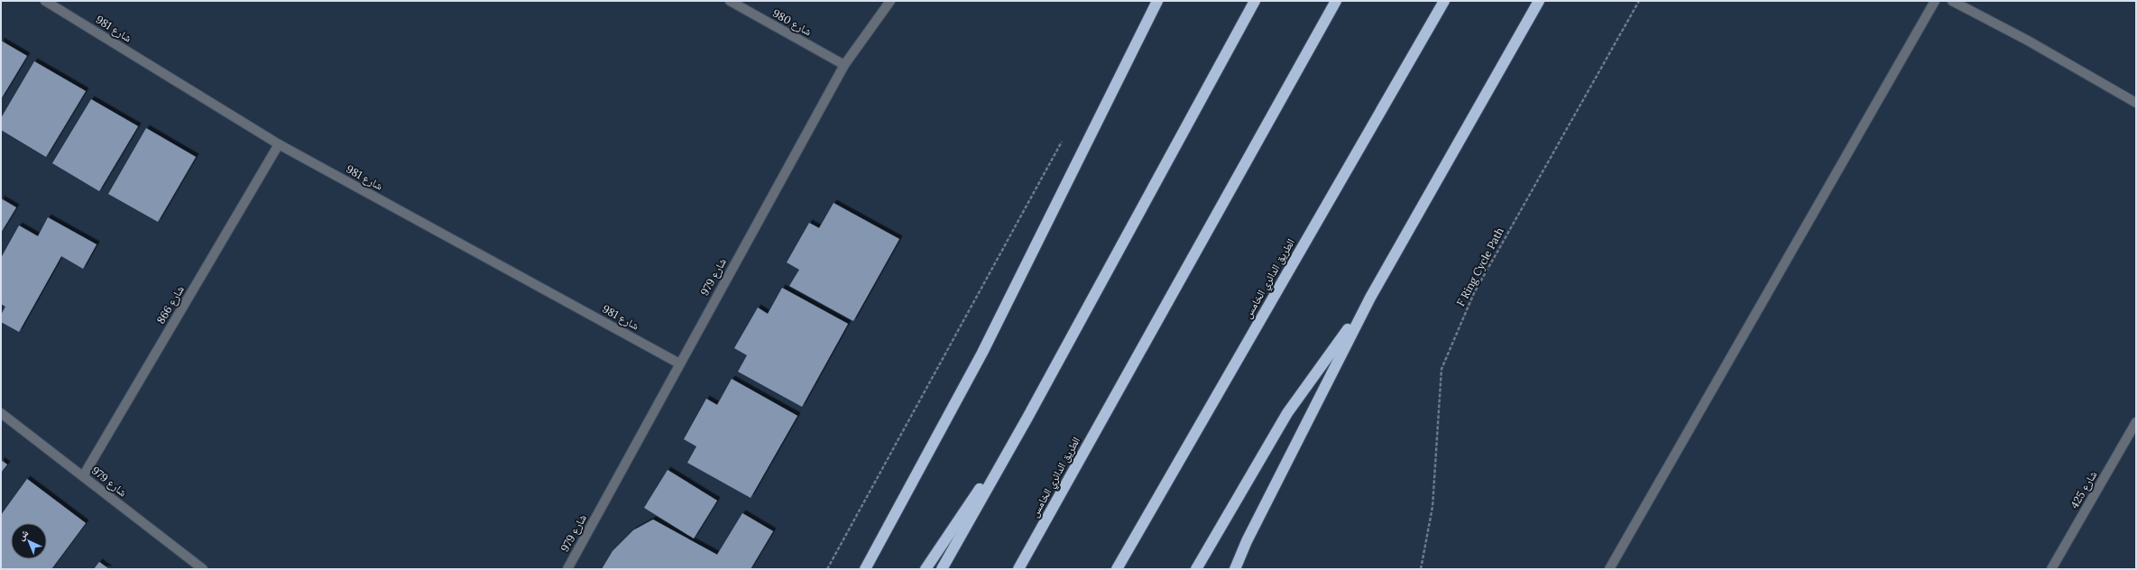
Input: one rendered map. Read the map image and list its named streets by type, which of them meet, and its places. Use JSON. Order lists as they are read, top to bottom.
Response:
{
  "streets": {
    "highway": ["الطريق الدائري الخامس"],
    "street": [
      "شارع 980",
      "شارع 981",
      "شارع 979",
      "شارع 866",
      "شارع 425"
    ],
    "path": ["F Ring Cycle Path"]
  },
  "crossings": [
    ["شارع 980", "شارع 979"],
    ["شارع 981", "شارع 979"],
    ["شارع 981", "شارع 866"],
    ["شارع 979", "شارع 866"]
  ],
  "north": "top left"
}
